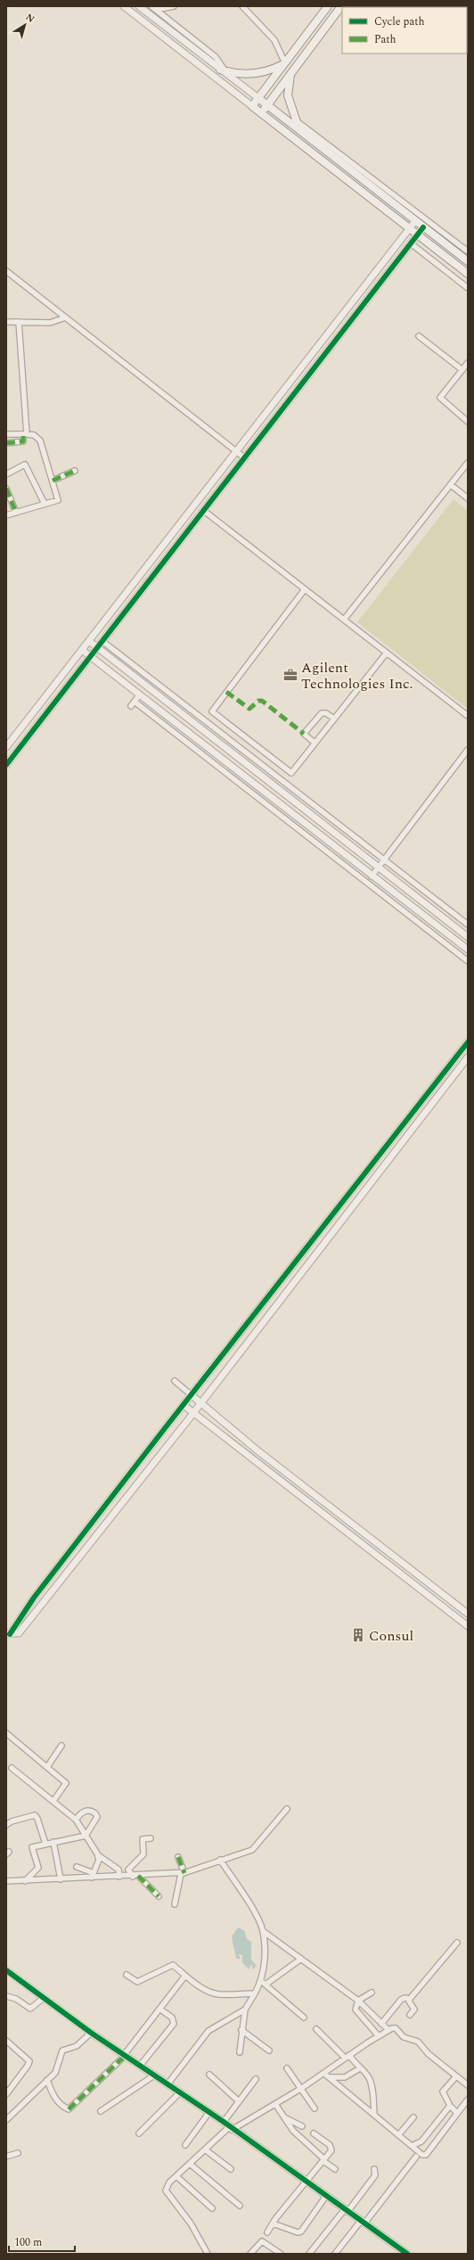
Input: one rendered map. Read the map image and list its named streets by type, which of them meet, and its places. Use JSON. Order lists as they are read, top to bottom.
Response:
{
  "places": {
    "office": ["Agilent Technologies Inc."],
    "building": ["Consul"]
  },
  "legend": ["Cycle path", "Path"],
  "scale_bar": "100 m",
  "north": "top right"
}
